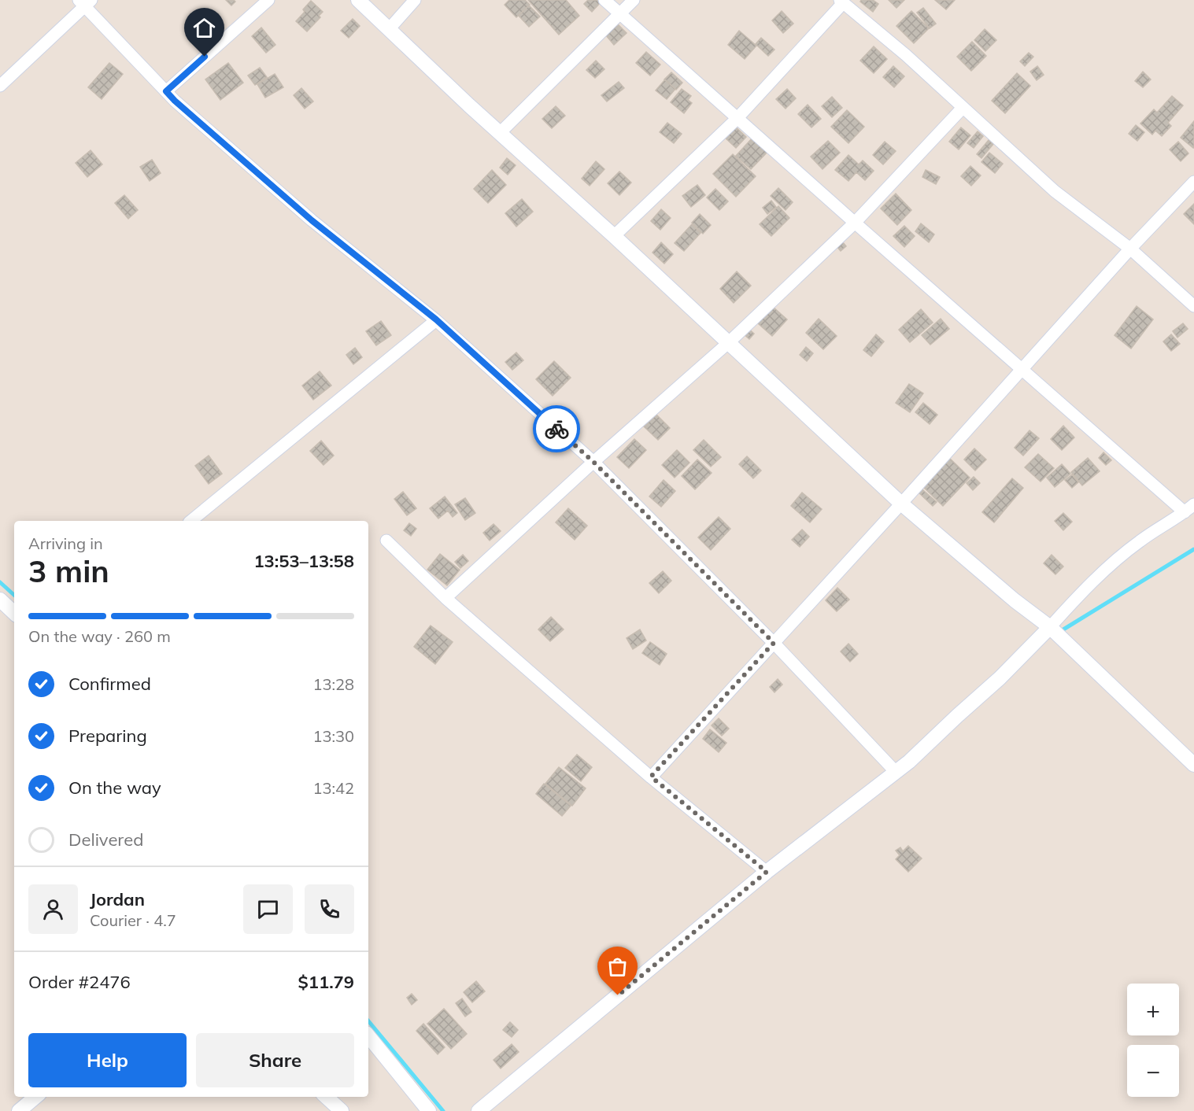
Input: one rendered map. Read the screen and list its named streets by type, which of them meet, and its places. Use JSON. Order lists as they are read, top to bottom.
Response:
{
  "page": {
    "heading": ["3 min", "Arriving in", "13:53–13:58"],
    "panel": [
      "Jordan",
      "Courier · 4.7",
      "Order #2476",
      "$11.79"
    ],
    "bar": "On the way · 260 m",
    "list": [
      ["Confirmed", "13:28"],
      ["Preparing", "13:30"],
      ["On the way", "13:42"],
      "Delivered"
    ],
    "map_buttons": ["+", "−"],
    "buttons": ["Help", "Share"]
  }
}
